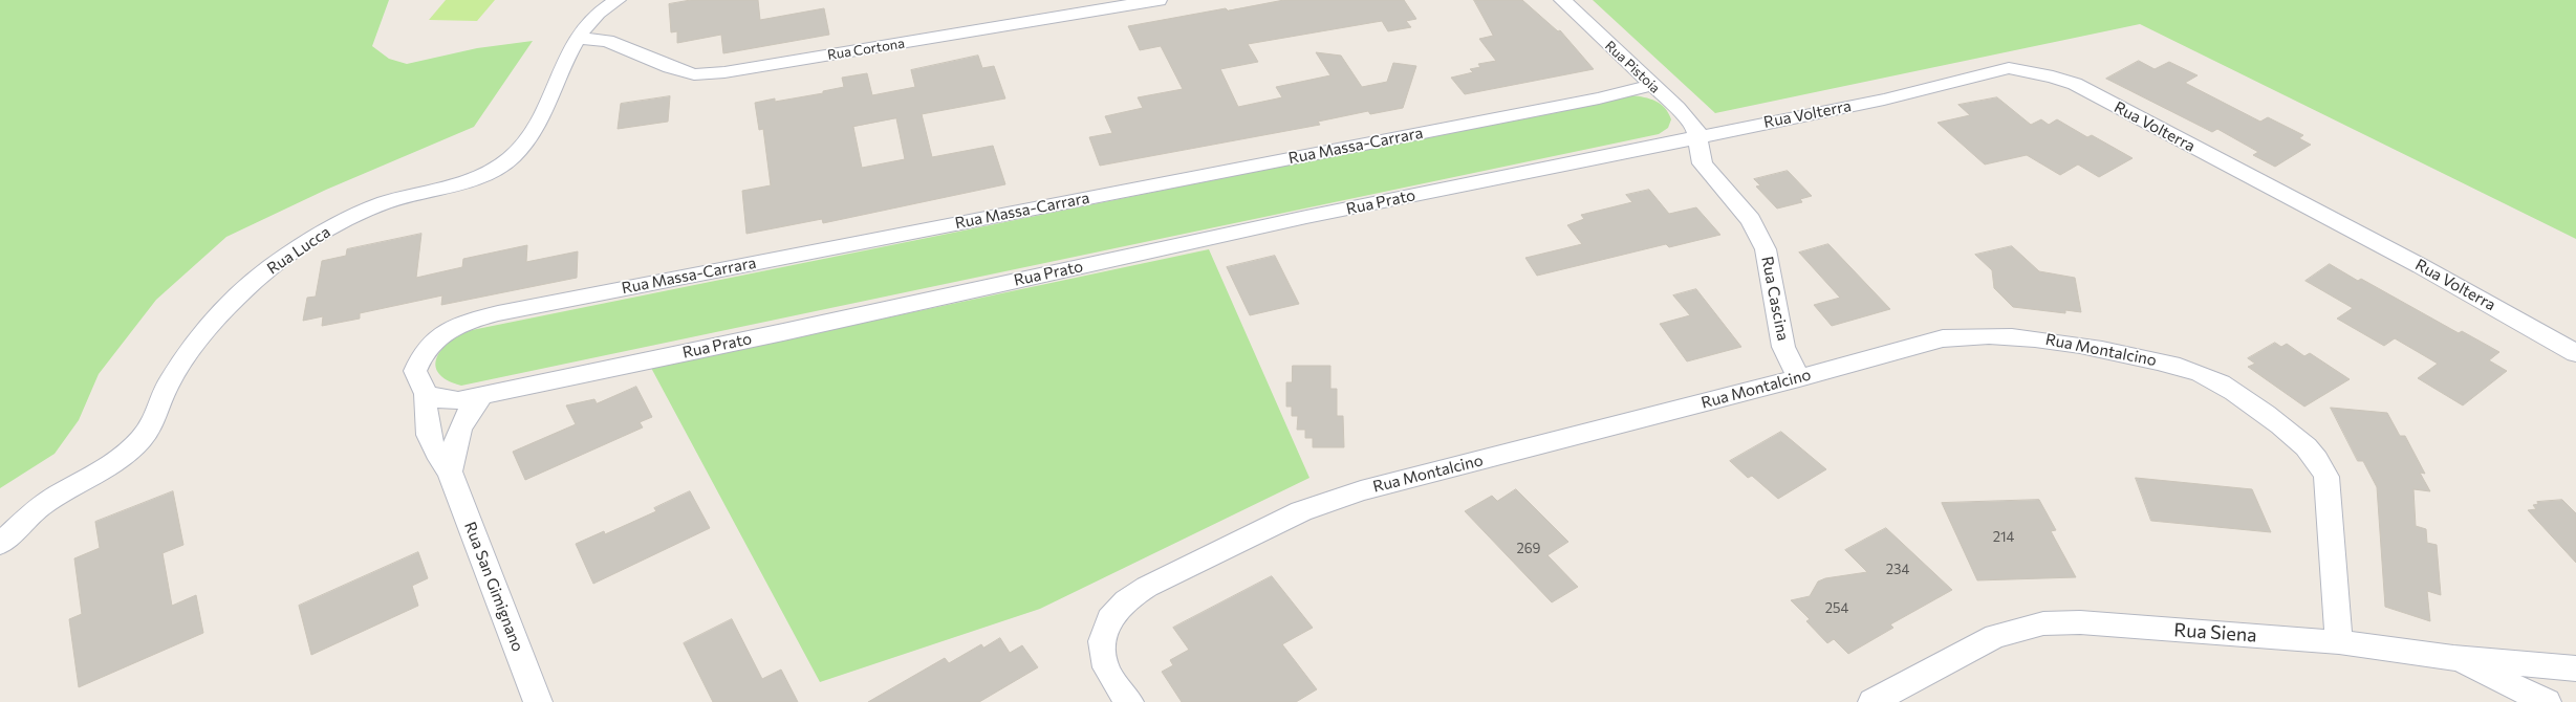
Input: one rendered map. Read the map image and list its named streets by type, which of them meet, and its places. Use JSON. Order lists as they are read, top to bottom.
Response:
{
  "streets": {
    "street": [
      "Rua Cortona",
      "Rua Pistoia",
      "Rua Volterra",
      "Rua Massa-Carrara",
      "Rua Prato",
      "Rua Lucca",
      "Rua Cascina",
      "Rua Montalcino",
      "Rua San Gimignano",
      "Rua Siena"
    ]
  },
  "crossings": [
    ["Rua Cortona", "Rua Lucca"],
    ["Rua Pistoia", "Rua Volterra"],
    ["Rua Pistoia", "Rua Massa-Carrara"],
    ["Rua Pistoia", "Rua Prato"],
    ["Rua Pistoia", "Rua Cascina"],
    ["Rua Volterra", "Rua Prato"],
    ["Rua Volterra", "Rua Cascina"],
    ["Rua Massa-Carrara", "Rua Prato"],
    ["Rua Massa-Carrara", "Rua San Gimignano"],
    ["Rua Prato", "Rua Cascina"],
    ["Rua Prato", "Rua San Gimignano"],
    ["Rua Cascina", "Rua Montalcino"],
    ["Rua Montalcino", "Rua Siena"]
  ],
  "house_numbers": [
    "214",
    "269",
    "234",
    "254"
  ]
}
